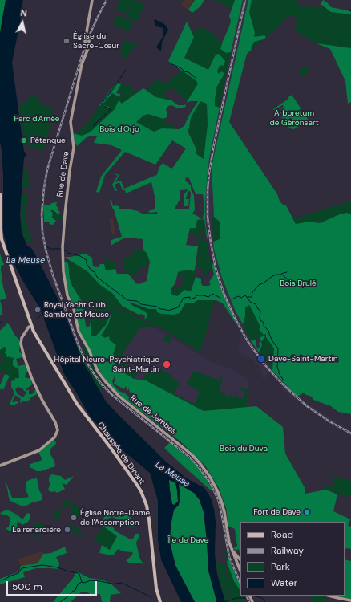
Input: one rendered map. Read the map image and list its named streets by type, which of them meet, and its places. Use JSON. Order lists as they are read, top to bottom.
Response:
{
  "streets": {
    "main road": ["Rue de Dave", "Rue de Jambes", "Chaussée de Dinant"]
  },
  "crossings": [
    ["Rue de Dave", "Rue de Jambes"]
  ],
  "water": ["La Meuse"],
  "parks": [
    "Arboretum de Géronsart",
    "Parc d'Amée",
    "Bois d'Orjo",
    "Bois Brulé",
    "Bois du Duva",
    "Île de Dave"
  ],
  "places": [
    "Église du Sacré-Cœur",
    "Pétanque",
    "Royal Yacht Club Sambre et Meuse",
    "Dave-Saint-Martin",
    "Hôpital Neuro-Psychiatrique Saint-Martin",
    "Fort de Dave",
    "Église Notre-Dame de l'Assomption",
    "La renardière"
  ],
  "legend": [
    "Road",
    "Railway",
    "Park",
    "Water"
  ],
  "scale_bar": "500 m",
  "north": "top"
}
